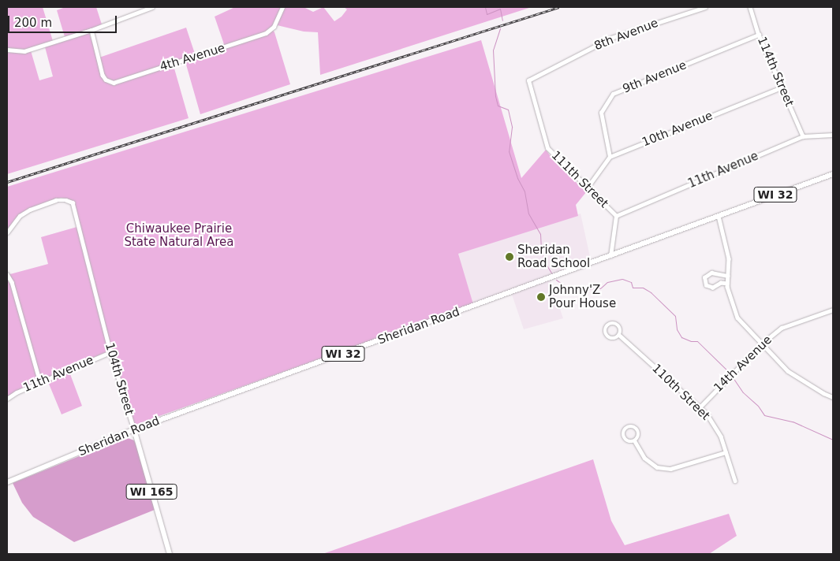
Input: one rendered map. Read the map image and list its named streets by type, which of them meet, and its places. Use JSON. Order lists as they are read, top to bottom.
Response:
{
  "streets": {
    "main road": [
      "WI 32",
      "Sheridan Road",
      "104th Street",
      "WI 165"
    ],
    "street": [
      "8th Avenue",
      "4th Avenue",
      "114th Street",
      "9th Avenue",
      "10th Avenue",
      "11th Avenue",
      "111th Street",
      "14th Avenue",
      "110th Street"
    ]
  },
  "crossings": [
    ["8th Avenue", "111th Street"],
    ["114th Street", "9th Avenue"],
    ["114th Street", "10th Avenue"],
    ["114th Street", "11th Avenue"],
    ["9th Avenue", "10th Avenue"],
    ["11th Avenue", "111th Street"],
    ["11th Avenue", "104th Street"],
    ["111th Street", "Sheridan Road"],
    ["Sheridan Road", "104th Street"],
    ["14th Avenue", "110th Street"]
  ],
  "parks": ["Chiwaukee Prairie State Natural Area"],
  "places": ["Sheridan Road School", "Johnny'Z Pour House"],
  "scale_bar": "200 m"
}
